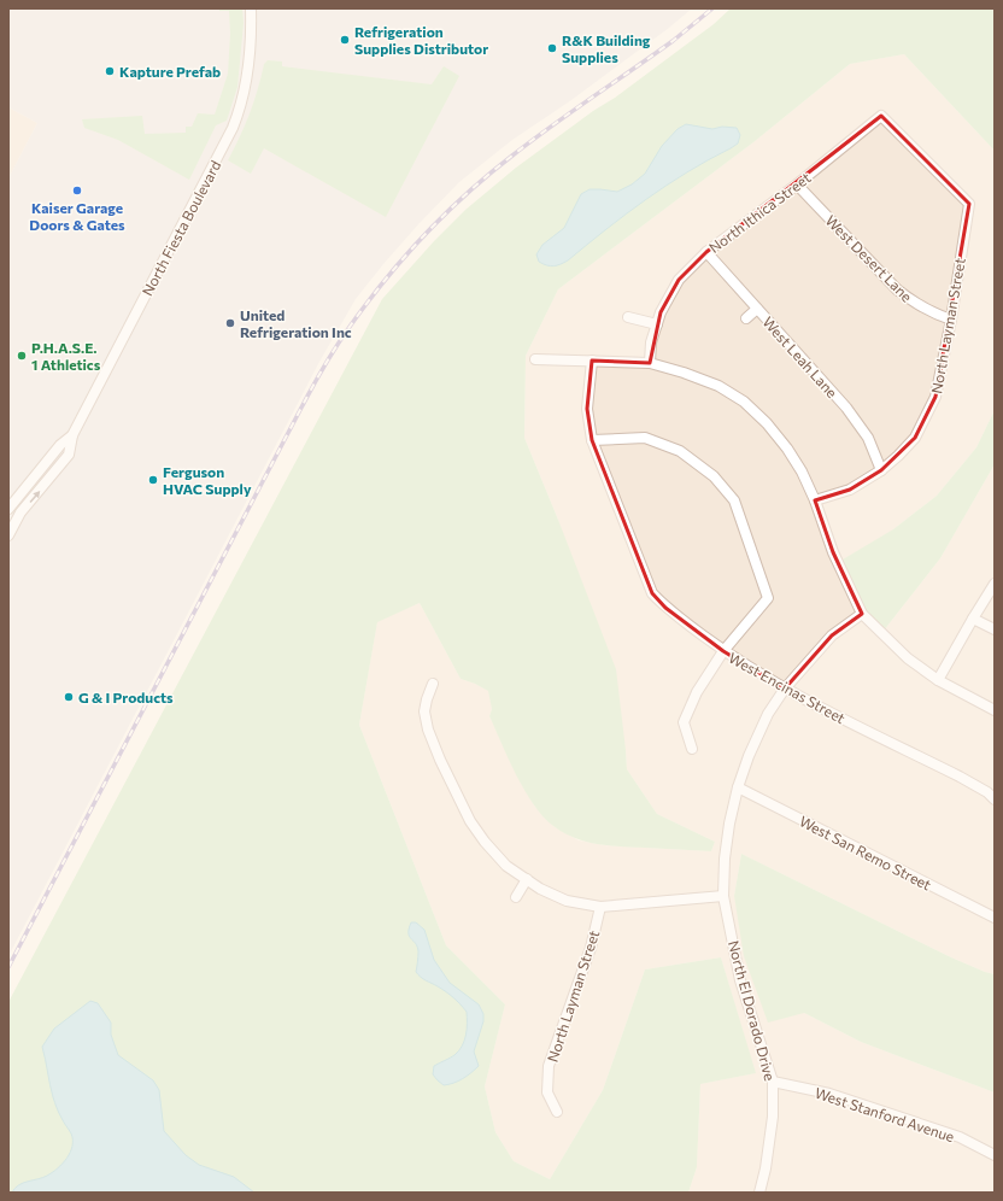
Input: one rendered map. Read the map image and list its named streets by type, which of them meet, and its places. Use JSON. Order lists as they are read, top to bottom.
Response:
{
  "streets": {
    "street": [
      "North Ithica Street",
      "North Fiesta Boulevard",
      "West Desert Lane",
      "North Layman Street",
      "West Leah Lane",
      "West Encinas Street",
      "West San Remo Street",
      "North El Dorado Drive",
      "West Stanford Avenue"
    ]
  },
  "crossings": [
    ["North Ithica Street", "West Desert Lane"],
    ["North Ithica Street", "North Layman Street"],
    ["North Ithica Street", "West Leah Lane"],
    ["West Desert Lane", "North Layman Street"],
    ["North Layman Street", "West Leah Lane"],
    ["West Encinas Street", "North El Dorado Drive"],
    ["West San Remo Street", "North El Dorado Drive"],
    ["North El Dorado Drive", "West Stanford Avenue"]
  ],
  "places": [
    "Refrigeration Supplies Distributor",
    "R&K Building Supplies",
    "Kapture Prefab",
    "Kaiser Garage Doors & Gates",
    "United Refrigeration Inc",
    "P.H.A.S.E. 1 Athletics",
    "Ferguson HVAC Supply",
    "G & I Products"
  ]
}
